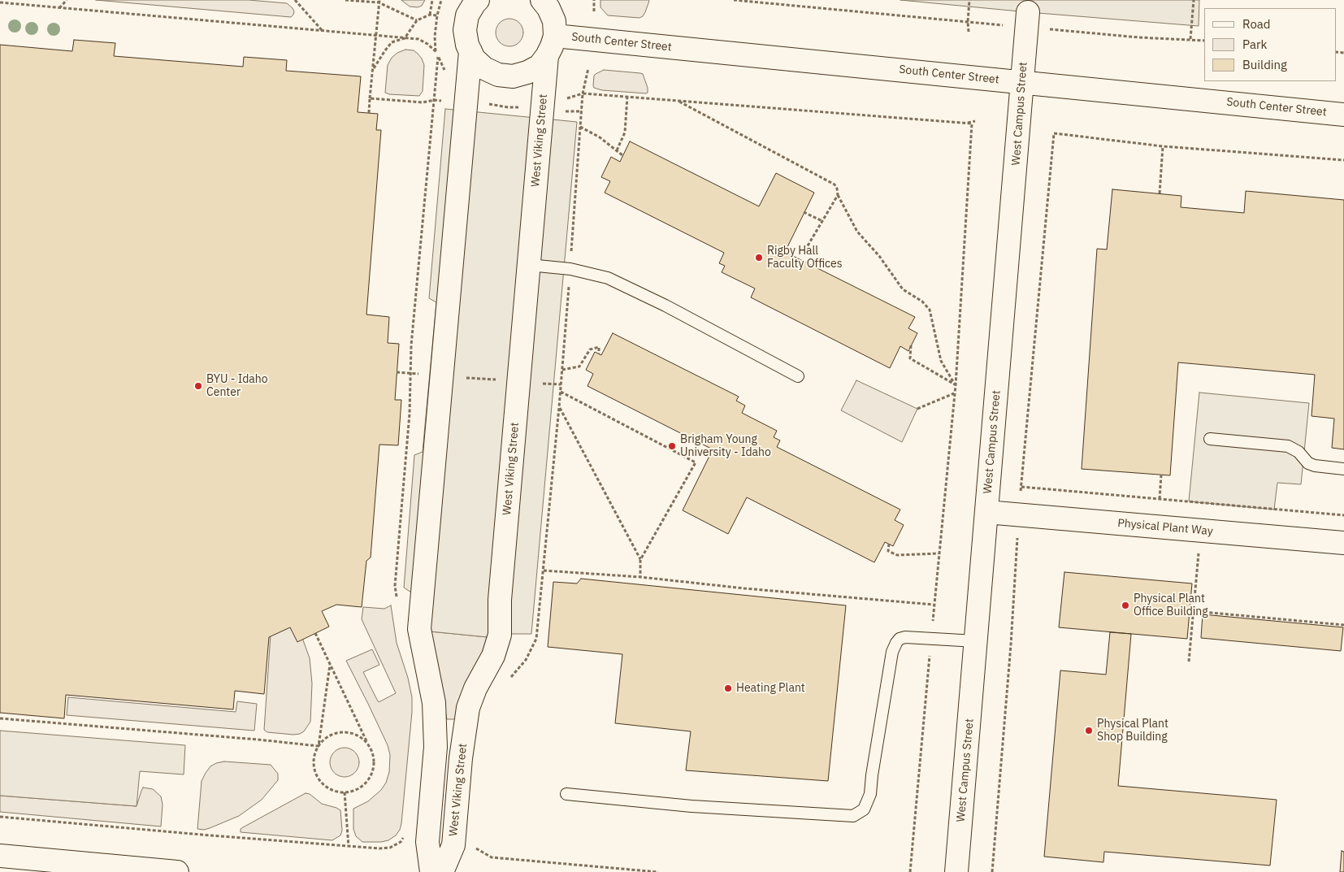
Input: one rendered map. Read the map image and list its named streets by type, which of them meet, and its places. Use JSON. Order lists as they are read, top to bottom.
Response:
{
  "streets": {
    "street": [
      "South Center Street",
      "West Campus Street",
      "West Viking Street",
      "Physical Plant Way"
    ]
  },
  "crossings": [
    ["South Center Street", "West Campus Street"],
    ["West Campus Street", "Physical Plant Way"]
  ],
  "places": [
    "Rigby Hall Faculty Offices",
    "BYU - Idaho Center",
    "Brigham Young University - Idaho",
    "Physical Plant Office Building",
    "Heating Plant",
    "Physical Plant Shop Building"
  ],
  "legend": ["Road", "Park", "Building"]
}
